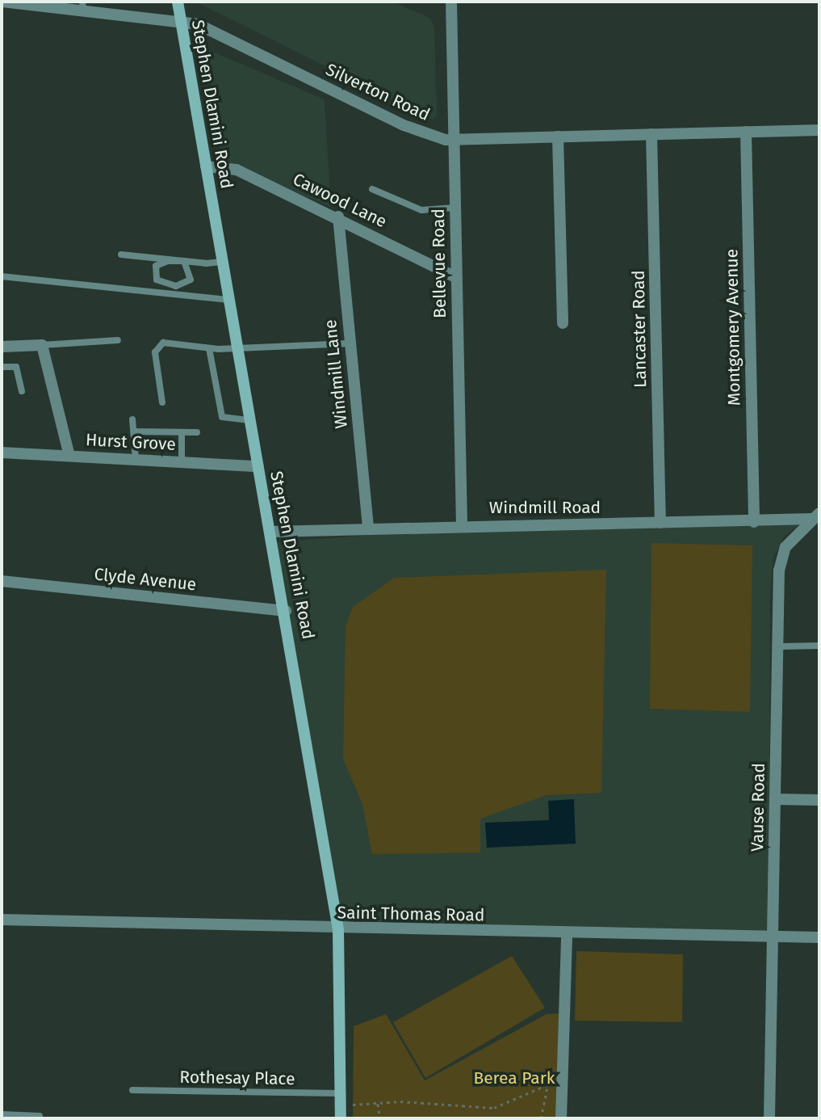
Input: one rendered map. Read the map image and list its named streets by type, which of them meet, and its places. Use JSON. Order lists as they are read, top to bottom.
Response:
{
  "streets": {
    "main road": ["Stephen Dlamini Road"],
    "street": [
      "Silverton Road",
      "Cawood Lane",
      "Bellevue Road",
      "Montgomery Avenue",
      "Lancaster Road",
      "Windmill Lane",
      "Hurst Grove",
      "Windmill Road",
      "Clyde Avenue",
      "Vause Road",
      "Saint Thomas Road"
    ],
    "lane": ["Rothesay Place"]
  },
  "crossings": [
    ["Silverton Road", "Stephen Dlamini Road"],
    ["Silverton Road", "Bellevue Road"],
    ["Silverton Road", "Montgomery Avenue"],
    ["Silverton Road", "Lancaster Road"],
    ["Stephen Dlamini Road", "Cawood Lane"],
    ["Stephen Dlamini Road", "Hurst Grove"],
    ["Stephen Dlamini Road", "Windmill Road"],
    ["Stephen Dlamini Road", "Clyde Avenue"],
    ["Stephen Dlamini Road", "Saint Thomas Road"],
    ["Stephen Dlamini Road", "Rothesay Place"],
    ["Cawood Lane", "Bellevue Road"],
    ["Cawood Lane", "Windmill Lane"],
    ["Bellevue Road", "Windmill Road"],
    ["Montgomery Avenue", "Windmill Road"],
    ["Lancaster Road", "Windmill Road"],
    ["Windmill Lane", "Windmill Road"],
    ["Windmill Road", "Vause Road"],
    ["Vause Road", "Saint Thomas Road"]
  ],
  "parks": ["Berea Park"]
}
